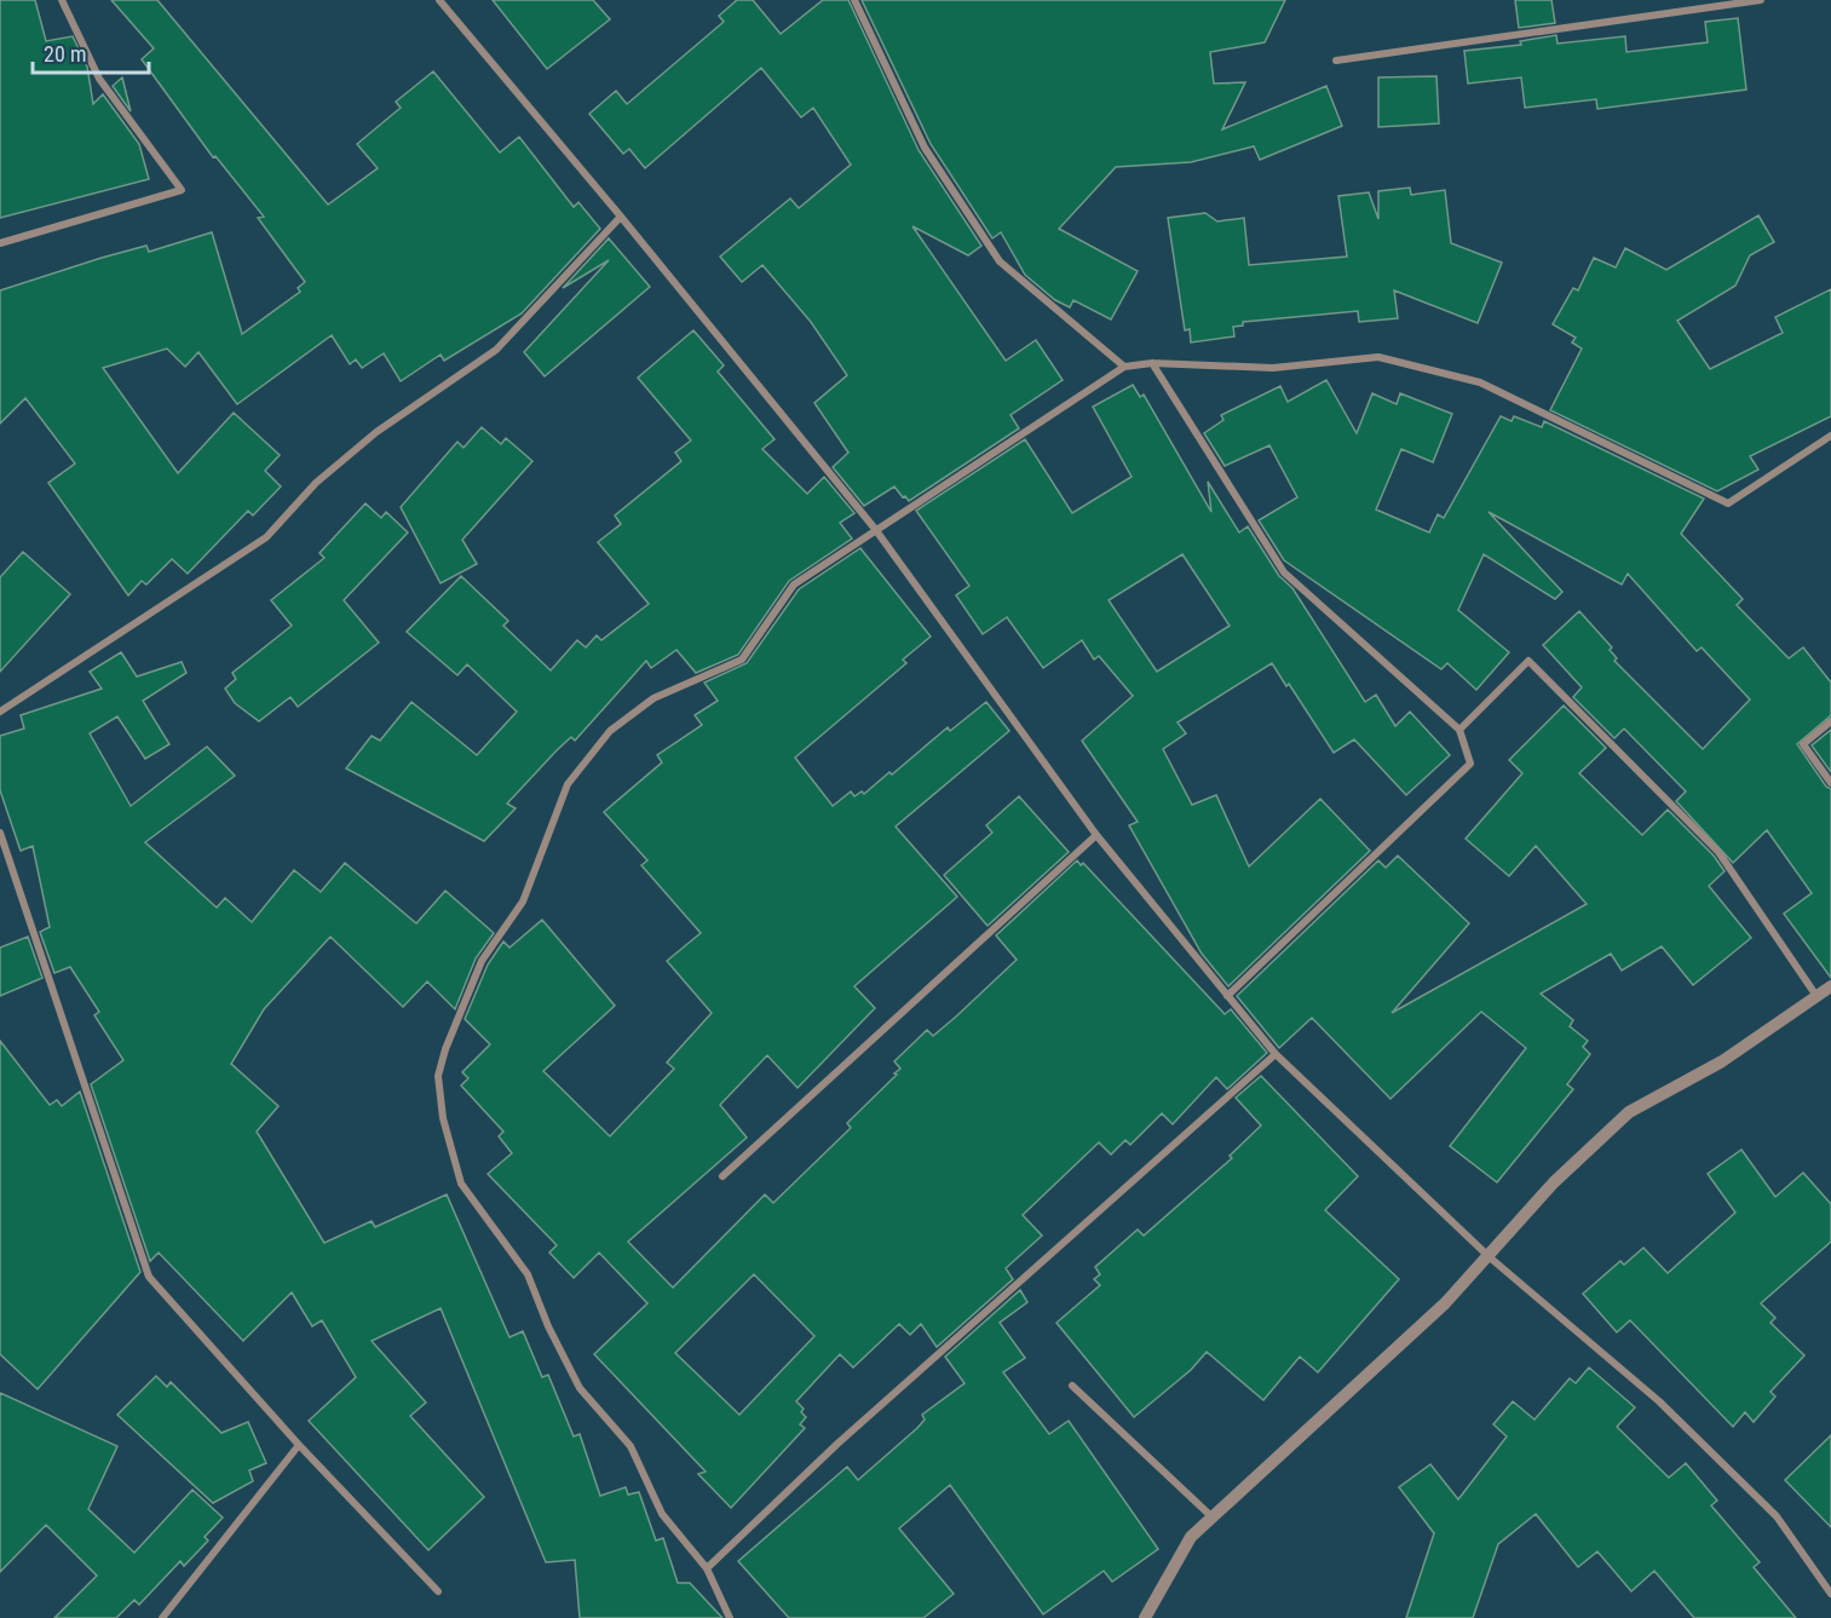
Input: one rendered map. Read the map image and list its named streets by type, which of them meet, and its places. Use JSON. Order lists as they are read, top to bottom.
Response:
{
  "scale_bar": "20 m"
}
